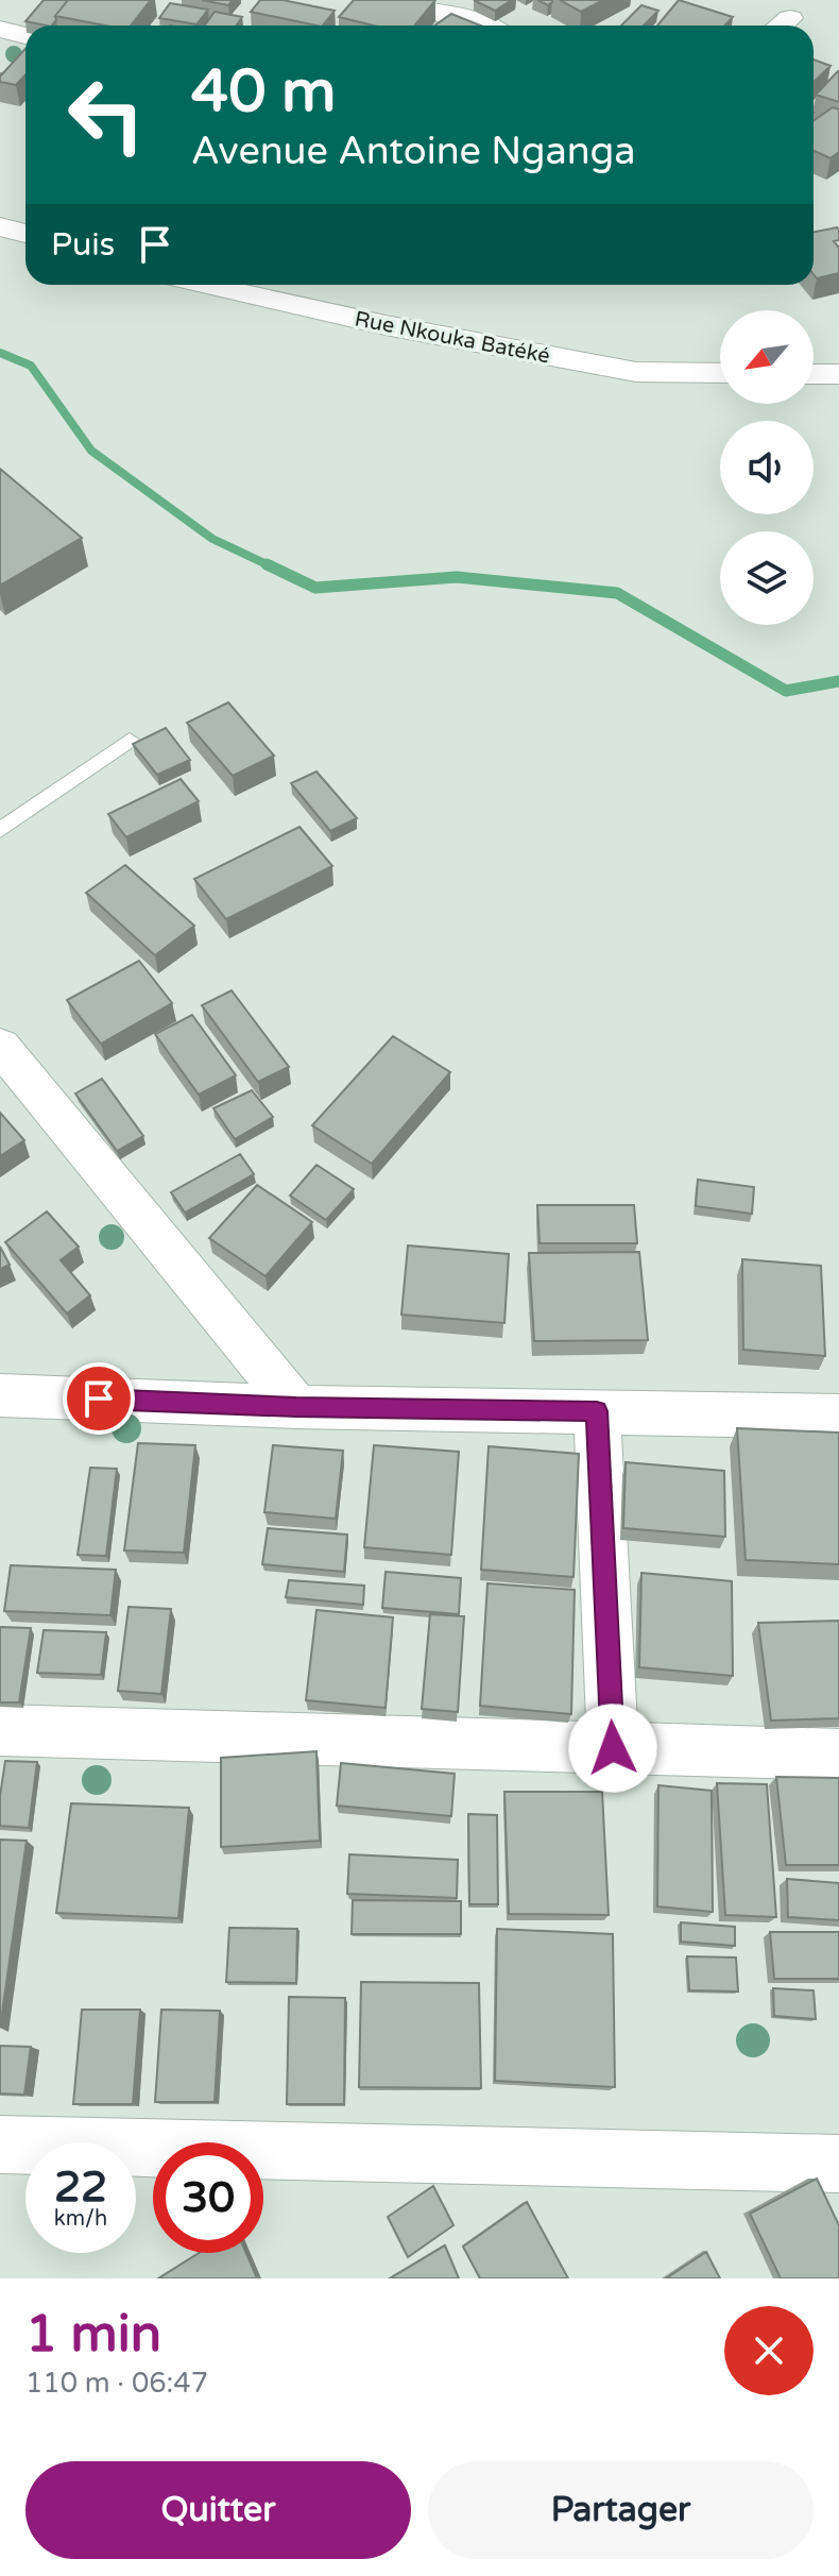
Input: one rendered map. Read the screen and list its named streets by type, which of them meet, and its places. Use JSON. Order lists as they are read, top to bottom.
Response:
{
  "streets": {
    "street": ["Rue Nkouka Batéké"]
  },
  "north": "bottom left",
  "page": {
    "turn": ["40 m", "Avenue Antoine Nganga"],
    "then": "Puis",
    "speed": "22 km/h",
    "limit": "30",
    "heading": ["1 min", "110 m · 06:47"],
    "buttons": ["Quitter", "Partager"]
  }
}
